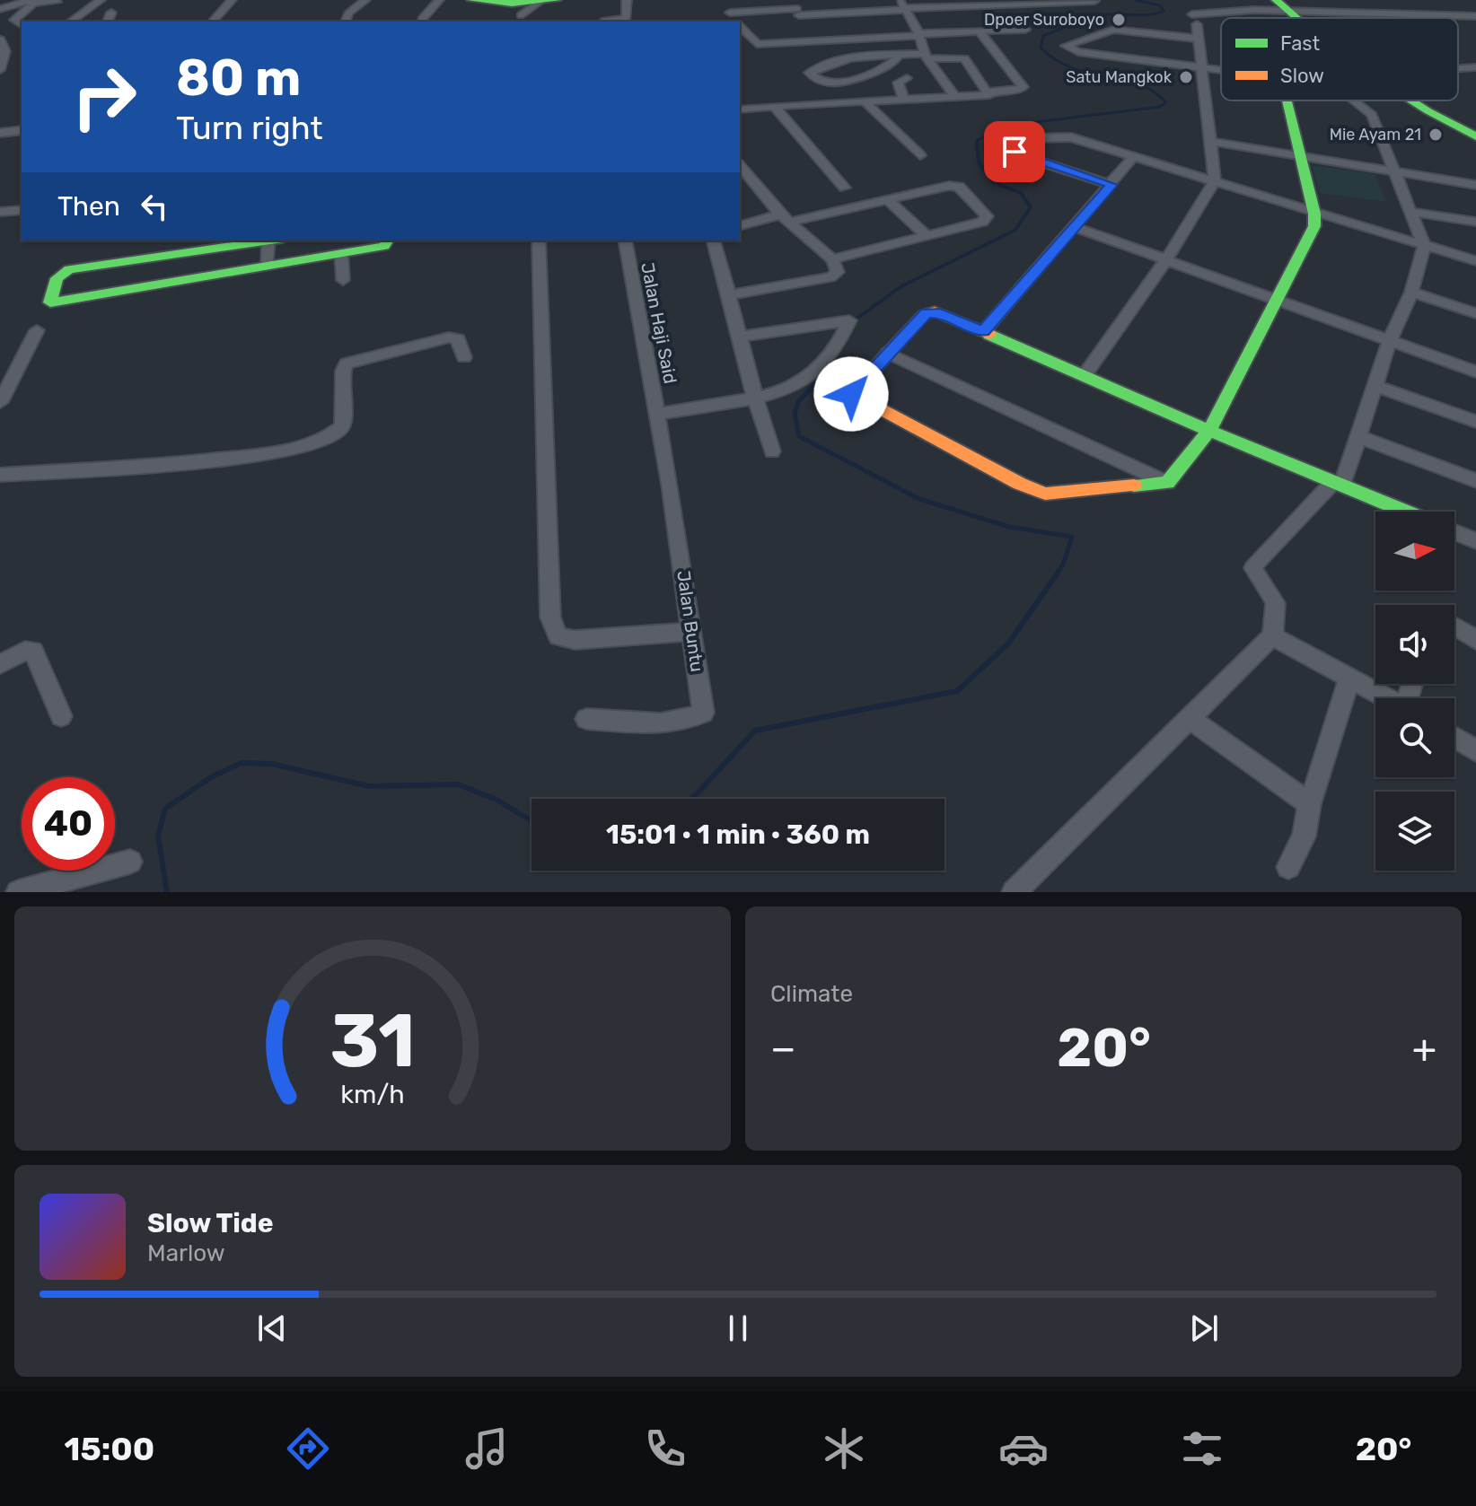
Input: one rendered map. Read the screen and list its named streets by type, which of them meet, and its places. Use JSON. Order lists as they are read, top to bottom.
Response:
{
  "streets": {
    "street": ["Jalan Haji Said", "Jalan Buntu"]
  },
  "crossings": [
    ["Jalan Haji Said", "Jalan Buntu"]
  ],
  "places": ["Dpoer Suroboyo", "Satu Mangkok", "Mie Ayam 21"],
  "legend": ["Fast", "Slow"],
  "north": "right",
  "page": {
    "turn": ["80 m", "Turn right"],
    "then": "Then",
    "limit": "40",
    "trip": "15:01 · 1 min · 360 m",
    "tile": "Climate",
    "heat": ["−", "20°", "+"],
    "song": ["Slow Tide", "Marlow"],
    "tabs": ["15:00", "20°"],
    "gauge": ["31", "km/h"]
  }
}
